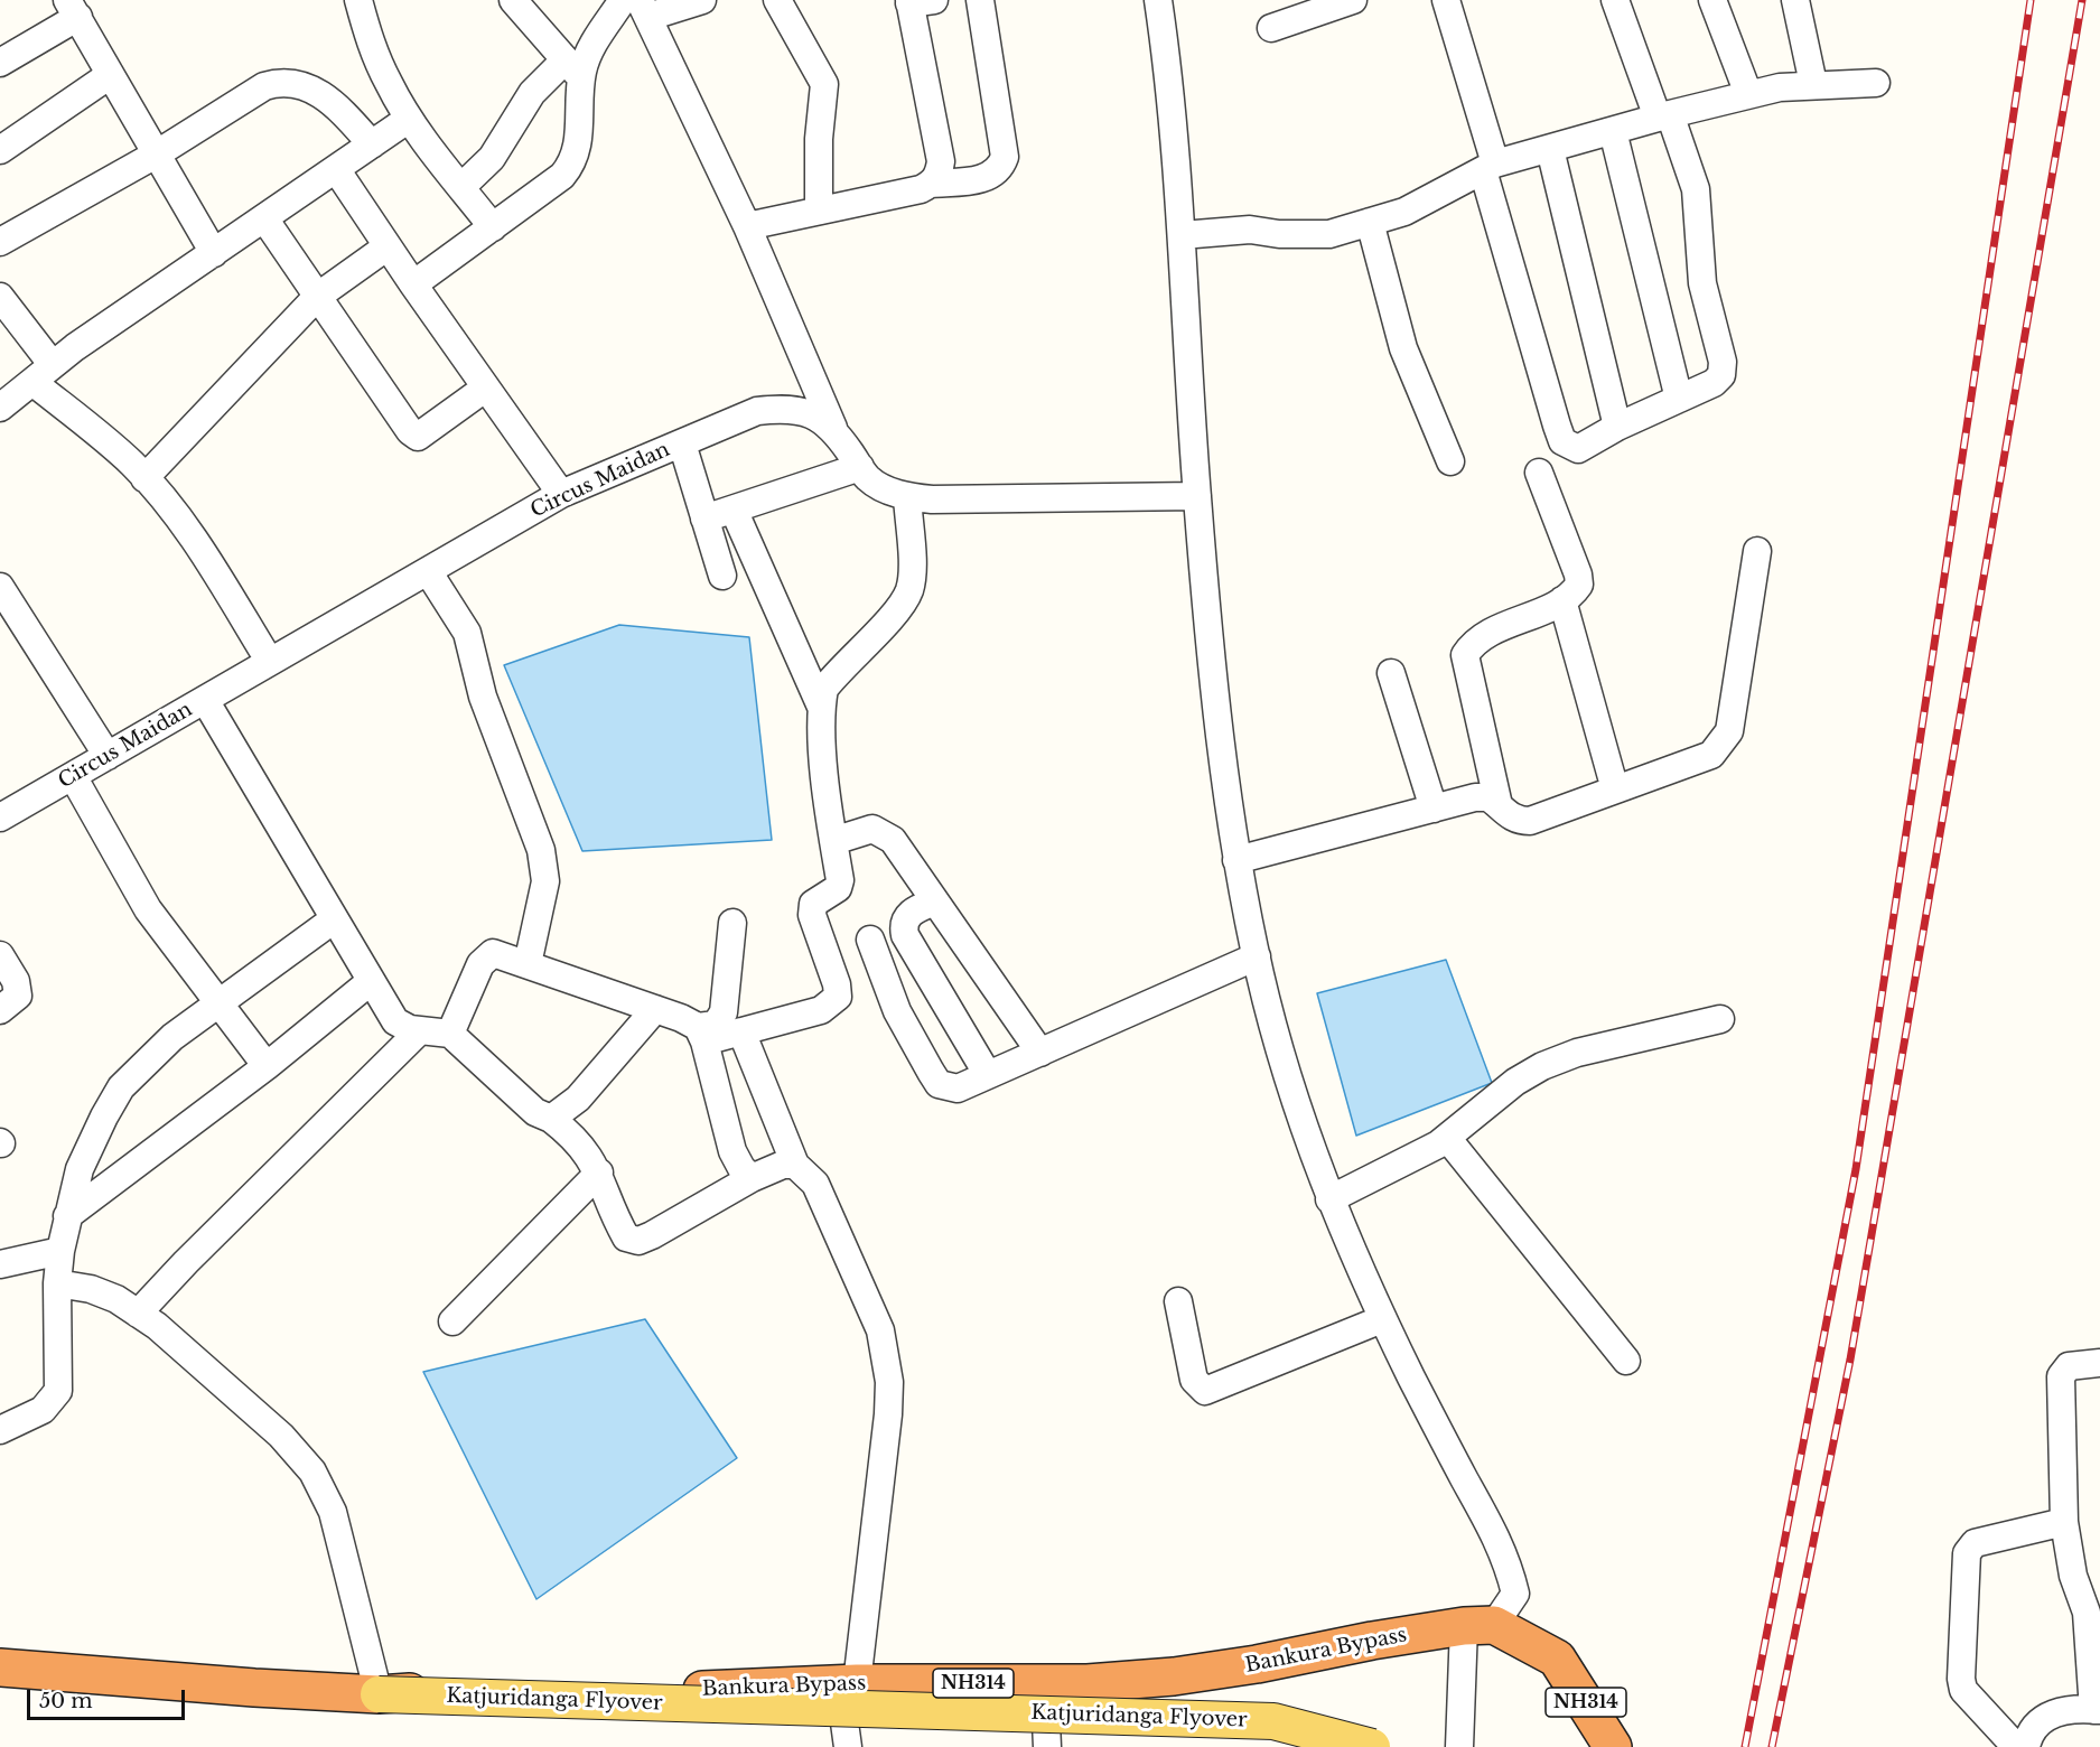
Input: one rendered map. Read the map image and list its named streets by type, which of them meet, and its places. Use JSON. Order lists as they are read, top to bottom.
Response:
{
  "streets": {
    "highway": ["Bankura Bypass", "NH314"],
    "main road": ["Katjuridanga Flyover"],
    "street": ["Circus Maidan"]
  },
  "crossings": [
    ["Bankura Bypass", "NH314"],
    ["Bankura Bypass", "Katjuridanga Flyover"]
  ],
  "scale_bar": "50 m"
}
